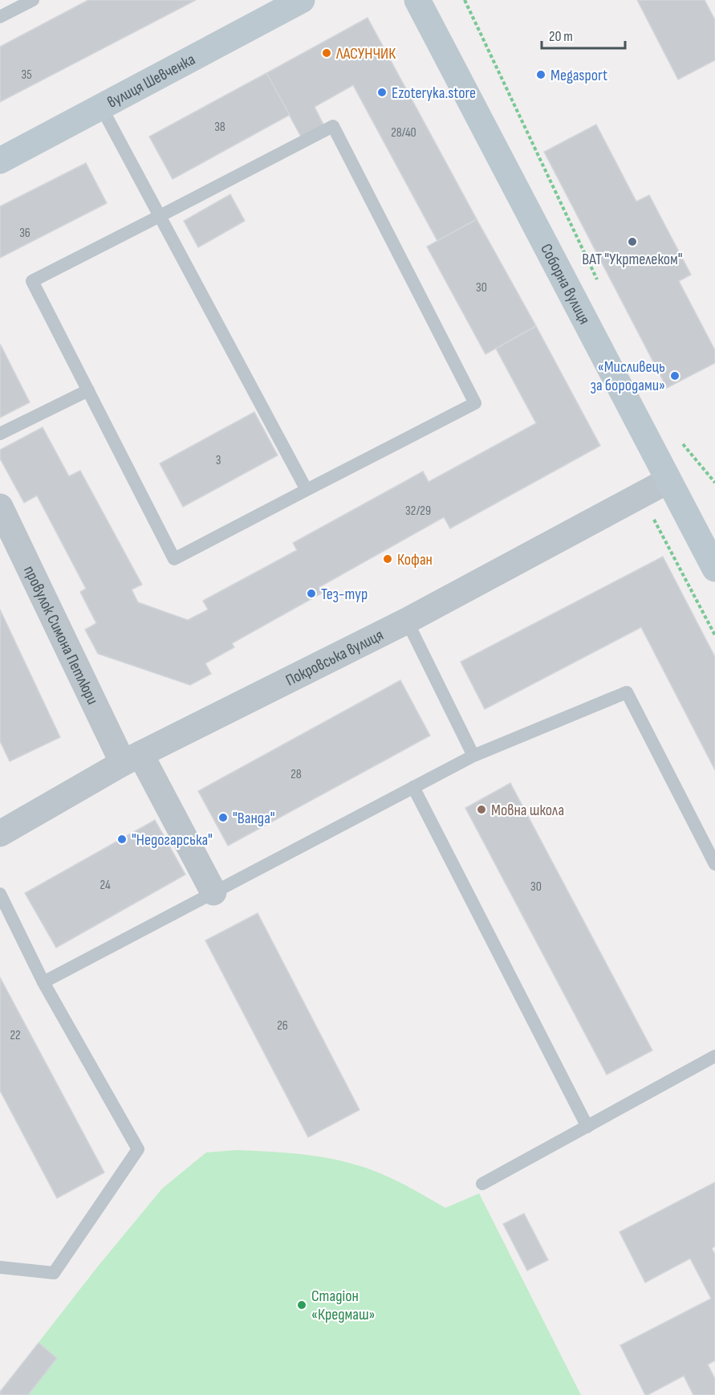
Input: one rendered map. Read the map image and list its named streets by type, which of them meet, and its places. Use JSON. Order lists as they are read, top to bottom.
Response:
{
  "streets": {
    "street": [
      "вулиця Шевченка",
      "Соборна вулиця",
      "провулок Симона Петлюри",
      "Покровська вулиця"
    ]
  },
  "crossings": [
    ["Соборна вулиця", "Покровська вулиця"],
    ["провулок Симона Петлюри", "Покровська вулиця"]
  ],
  "places": [
    "ЛАСУНЧИК",
    "Megasport",
    "Ezoteryka.store",
    "ВАТ \"Укртелеком\"",
    "«Мисливець за бородами»",
    "Кофан",
    "Тез-тур",
    "Мовна школа",
    "\"Ванда\"",
    "\"Недогарська\"",
    "Стадіон «Кредмаш»"
  ],
  "house_numbers": [
    "35",
    "38",
    "28/40",
    "36",
    "30",
    "3",
    "32/29",
    "28",
    "24",
    "30",
    "26",
    "22"
  ],
  "scale_bar": "20 m"
}
